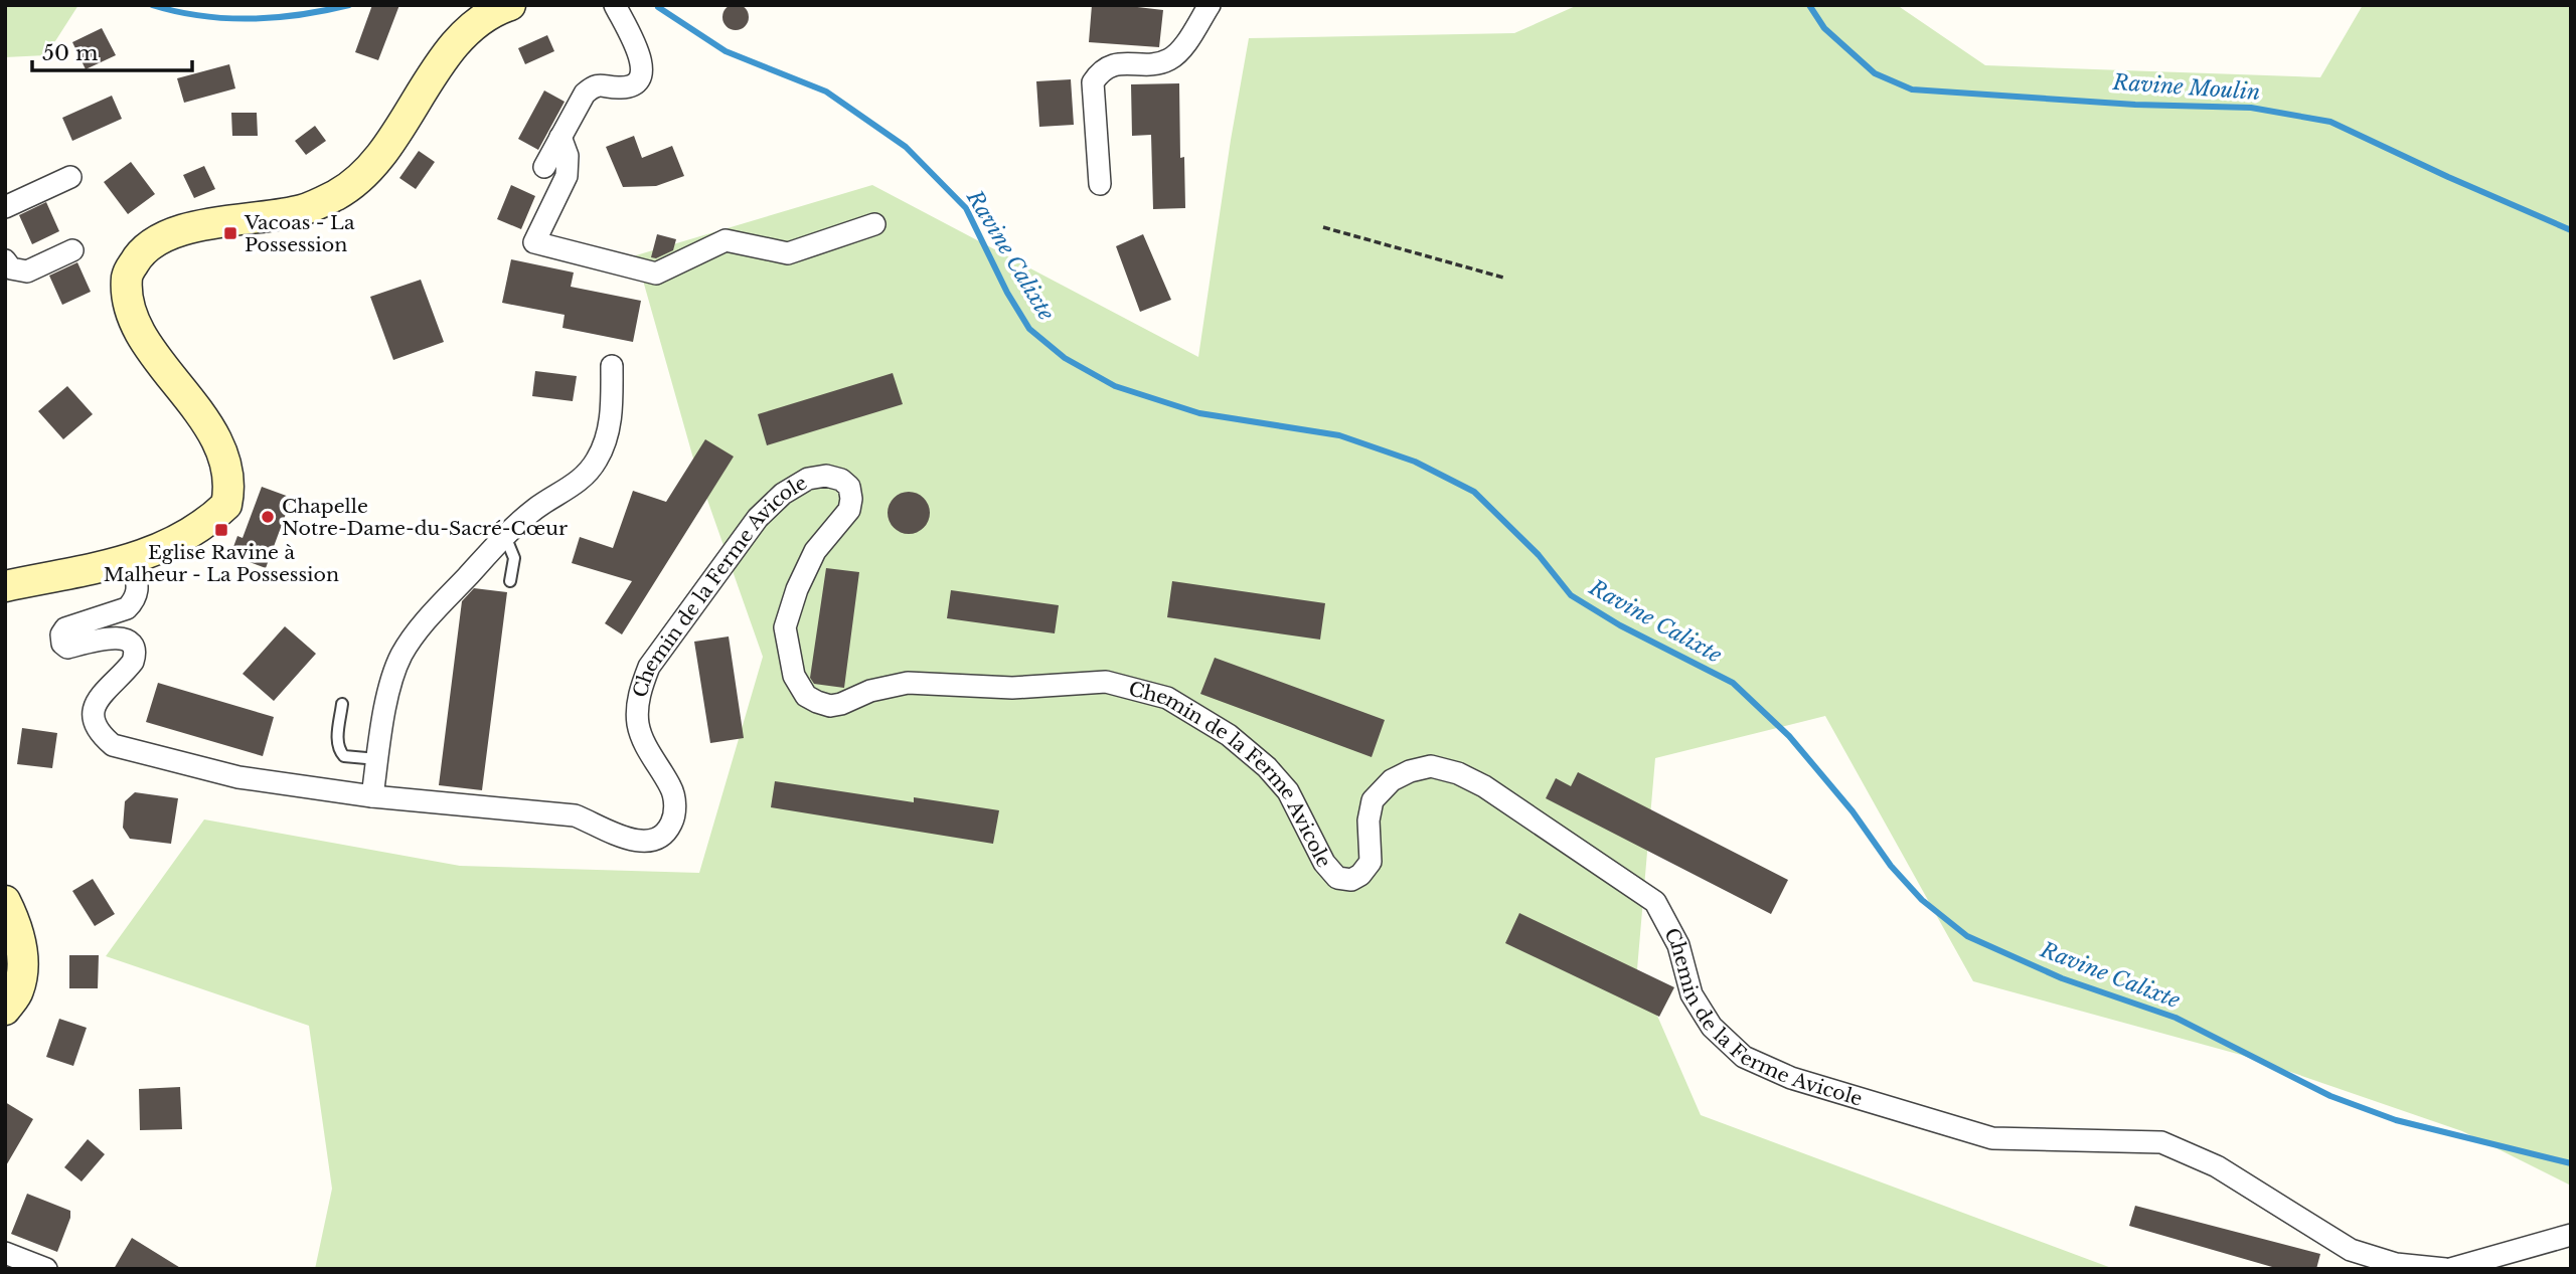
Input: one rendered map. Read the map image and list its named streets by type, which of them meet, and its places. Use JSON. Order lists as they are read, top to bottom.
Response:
{
  "streets": {
    "street": ["Chemin de la Ferme Avicole"]
  },
  "water": ["Ravine Moulin", "Ravine Calixte"],
  "places": {
    "transit": ["Vacoas - La Possession", "Eglise Ravine à Malheur - La Possession"],
    "other": ["Chapelle Notre-Dame-du-Sacré-Cœur"]
  },
  "scale_bar": "50 m"
}
